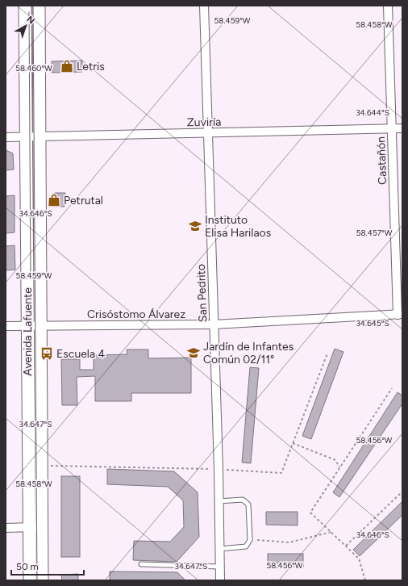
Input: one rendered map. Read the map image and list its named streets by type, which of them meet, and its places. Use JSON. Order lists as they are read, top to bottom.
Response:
{
  "streets": {
    "main road": ["Avenida Lafuente"],
    "street": [
      "Zuviría",
      "Castañón",
      "San Pedrito",
      "Crisóstomo Álvarez"
    ]
  },
  "crossings": [
    ["Zuviría", "Castañón"],
    ["Zuviría", "San Pedrito"],
    ["Zuviría", "Avenida Lafuente"],
    ["Castañón", "Crisóstomo Álvarez"],
    ["San Pedrito", "Crisóstomo Álvarez"],
    ["Crisóstomo Álvarez", "Avenida Lafuente"]
  ],
  "places": {
    "shop": ["Letris", "Petrutal"],
    "school or university": ["Instituto Elisa Harilaos", "Jardín de Infantes Común 02/11°"],
    "bus stop": ["Escuela 4"]
  },
  "scale_bar": "50 m",
  "north": "top right",
  "coordinates": [
    "58.459°W",
    "58.458°W",
    "58.460°W",
    "34.644°S",
    "34.646°S",
    "58.457°W",
    "34.645°S",
    "34.647°S",
    "58.456°W"
  ]
}
